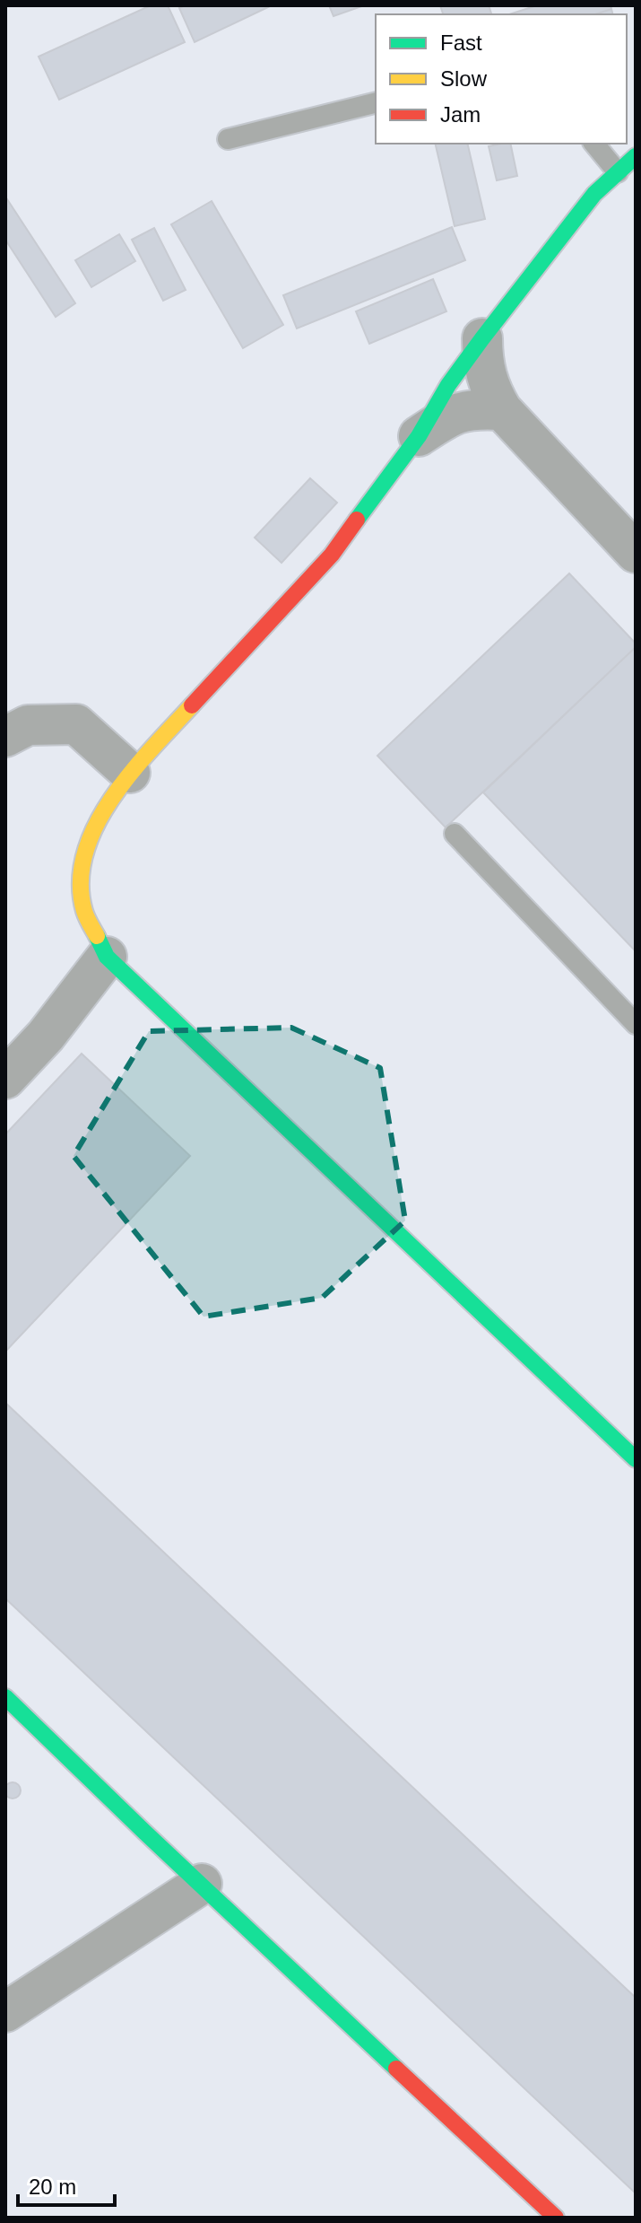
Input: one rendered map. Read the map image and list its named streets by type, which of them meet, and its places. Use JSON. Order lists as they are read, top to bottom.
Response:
{
  "legend": ["Fast", "Slow", "Jam"],
  "scale_bar": "20 m"
}
